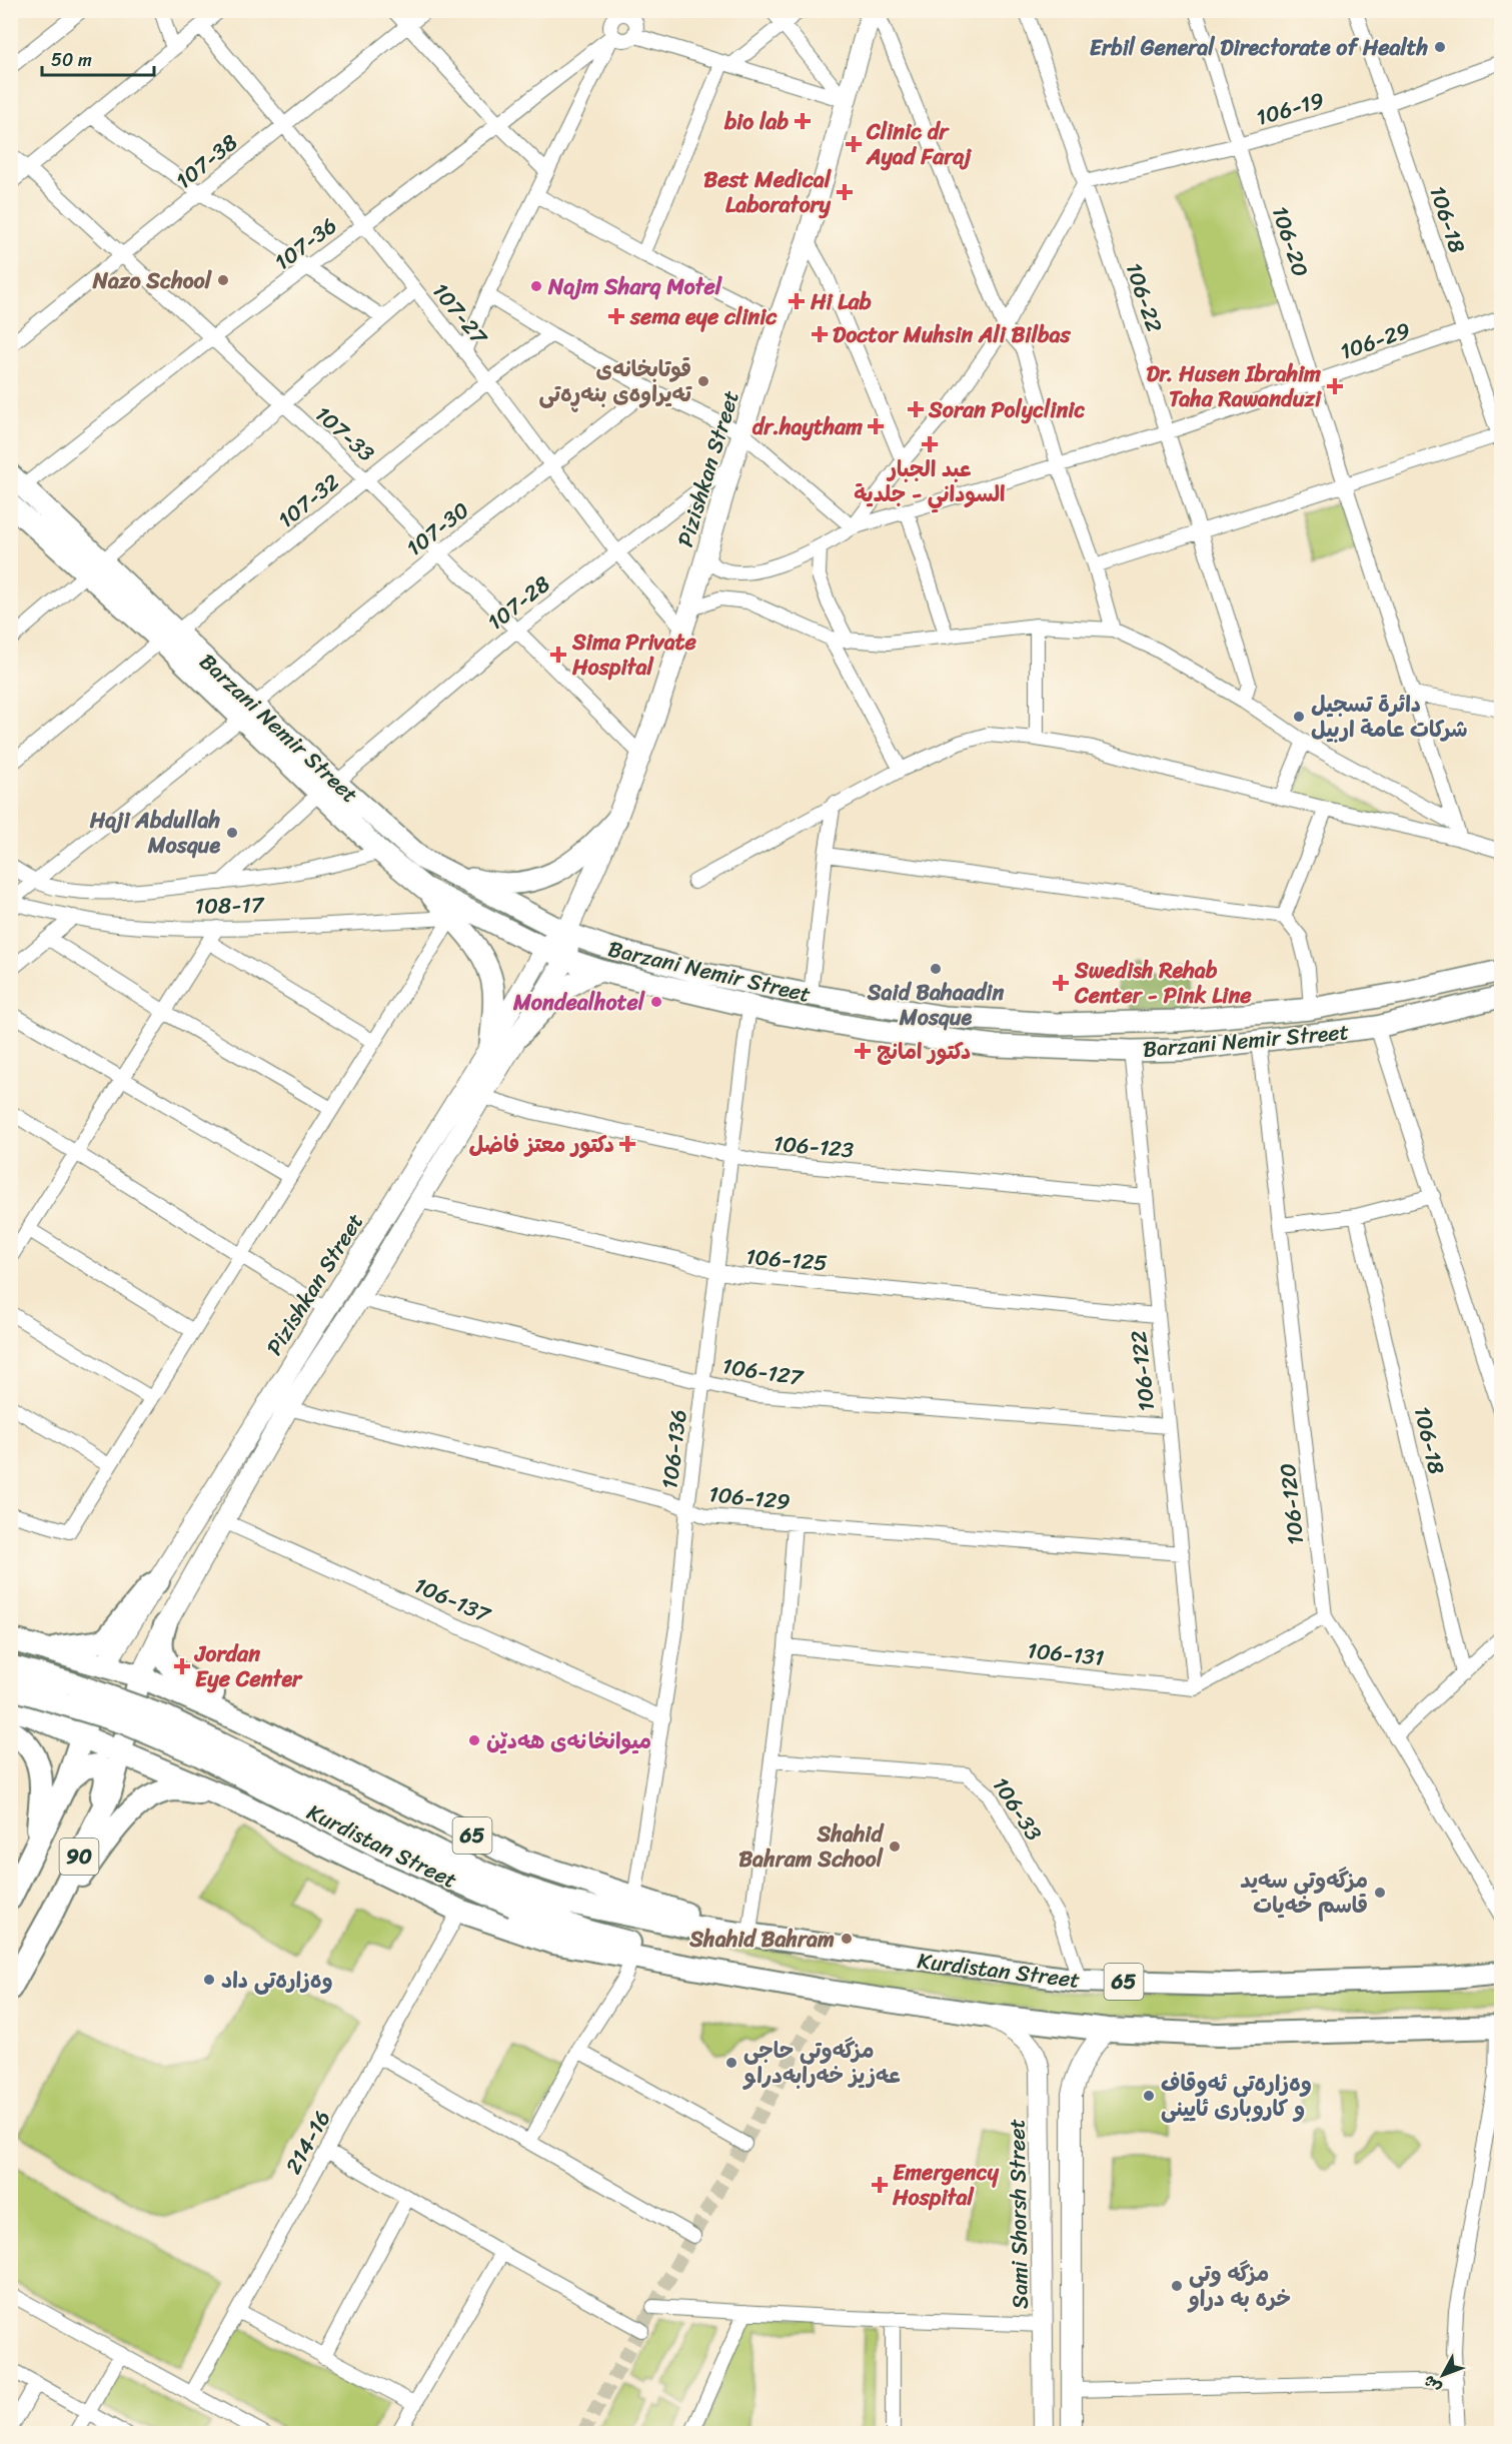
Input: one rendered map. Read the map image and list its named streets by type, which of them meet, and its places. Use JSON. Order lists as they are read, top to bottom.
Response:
{
  "streets": {
    "highway": ["65", "Kurdistan Street", "90"],
    "main road": ["Pizishkan Street", "Barzani Nemir Street", "Sami Shorsh Street"],
    "street": [
      "106-19",
      "107-38",
      "106-18",
      "106-20",
      "107-36",
      "106-22",
      "107-27",
      "106-29",
      "107-33",
      "107-32",
      "107-30",
      "107-28",
      "108-17",
      "106-123",
      "106-125",
      "106-127",
      "106-122",
      "106-136",
      "106-129",
      "106-120",
      "106-137",
      "106-131",
      "106-33",
      "214-16"
    ]
  },
  "crossings": [
    ["106-19", "106-18"],
    ["106-19", "106-20"],
    ["106-19", "106-22"],
    ["107-38", "107-27"],
    ["107-38", "107-33"],
    ["106-18", "106-29"],
    ["106-20", "106-29"],
    ["107-36", "107-27"],
    ["107-36", "107-33"],
    ["107-36", "Barzani Nemir Street"],
    ["106-22", "106-29"],
    ["107-27", "Pizishkan Street"],
    ["107-27", "107-32"],
    ["107-27", "107-30"],
    ["107-27", "107-28"],
    ["106-29", "Pizishkan Street"],
    ["107-33", "Pizishkan Street"],
    ["107-33", "107-32"],
    ["107-33", "107-30"],
    ["107-33", "107-28"],
    ["Pizishkan Street", "107-28"],
    ["Pizishkan Street", "Barzani Nemir Street"],
    ["Pizishkan Street", "106-123"],
    ["Pizishkan Street", "106-125"],
    ["Pizishkan Street", "106-127"],
    ["Pizishkan Street", "106-129"],
    ["Pizishkan Street", "106-137"],
    ["Pizishkan Street", "Kurdistan Street"],
    ["Pizishkan Street", "90"],
    ["107-32", "Barzani Nemir Street"],
    ["107-30", "Barzani Nemir Street"],
    ["107-30", "108-17"],
    ["107-28", "Barzani Nemir Street"],
    ["Barzani Nemir Street", "106-122"],
    ["Barzani Nemir Street", "106-136"],
    ["Barzani Nemir Street", "106-120"],
    ["106-123", "106-122"],
    ["106-123", "106-136"],
    ["106-125", "106-122"],
    ["106-125", "106-136"],
    ["106-127", "106-122"],
    ["106-127", "106-136"],
    ["106-122", "106-129"],
    ["106-122", "106-131"],
    ["106-136", "106-129"],
    ["106-136", "106-137"],
    ["106-136", "Kurdistan Street"],
    ["106-33", "Kurdistan Street"],
    ["Kurdistan Street", "90"],
    ["Kurdistan Street", "214-16"],
    ["Kurdistan Street", "Sami Shorsh Street"]
  ],
  "places": {
    "other": [
      "Erbil General Directorate of Health",
      "Nazo School",
      "Najm Sharq Motel",
      "قوتابخانه‌ی ته‌یراوه‌ی بنه‌ڕه‌تی",
      "دائرة تسجيل شركات عامة اربيل",
      "Haji Abdullah Mosque",
      "Said Bahaadin Mosque",
      "Mondealhotel",
      "میوانخانەی هەدێن",
      "Shahid Bahram School",
      "مزگەوتی سەید قاسم خەیات",
      "Shahid Bahram",
      "وەزارەتی داد",
      "مزگەوتی حاجی عەزیز خەرابەدراو",
      "وەزارەتی ئەوقاف و کاروباری ئایینی",
      "مزگه وتى خره به دراو"
    ],
    "health": [
      "bio lab",
      "Clinic dr Ayad Faraj",
      "Best Medical Laboratory",
      "Hi Lab",
      "sema eye clinic",
      "Doctor Muhsin Ali Bilbas",
      "Dr. Husen Ibrahim Taha Rawanduzi",
      "Soran Polyclinic",
      "dr.haytham",
      "عبد الجبار السوداني - جلدية",
      "Sima Private Hospital",
      "Swedish Rehab Center - Pink Line",
      "دكتور امانج",
      "دكتور معتز فاضل",
      "Jordan Eye Center",
      "Emergency Hospital"
    ]
  },
  "scale_bar": "50 m",
  "north": "bottom left"
}
